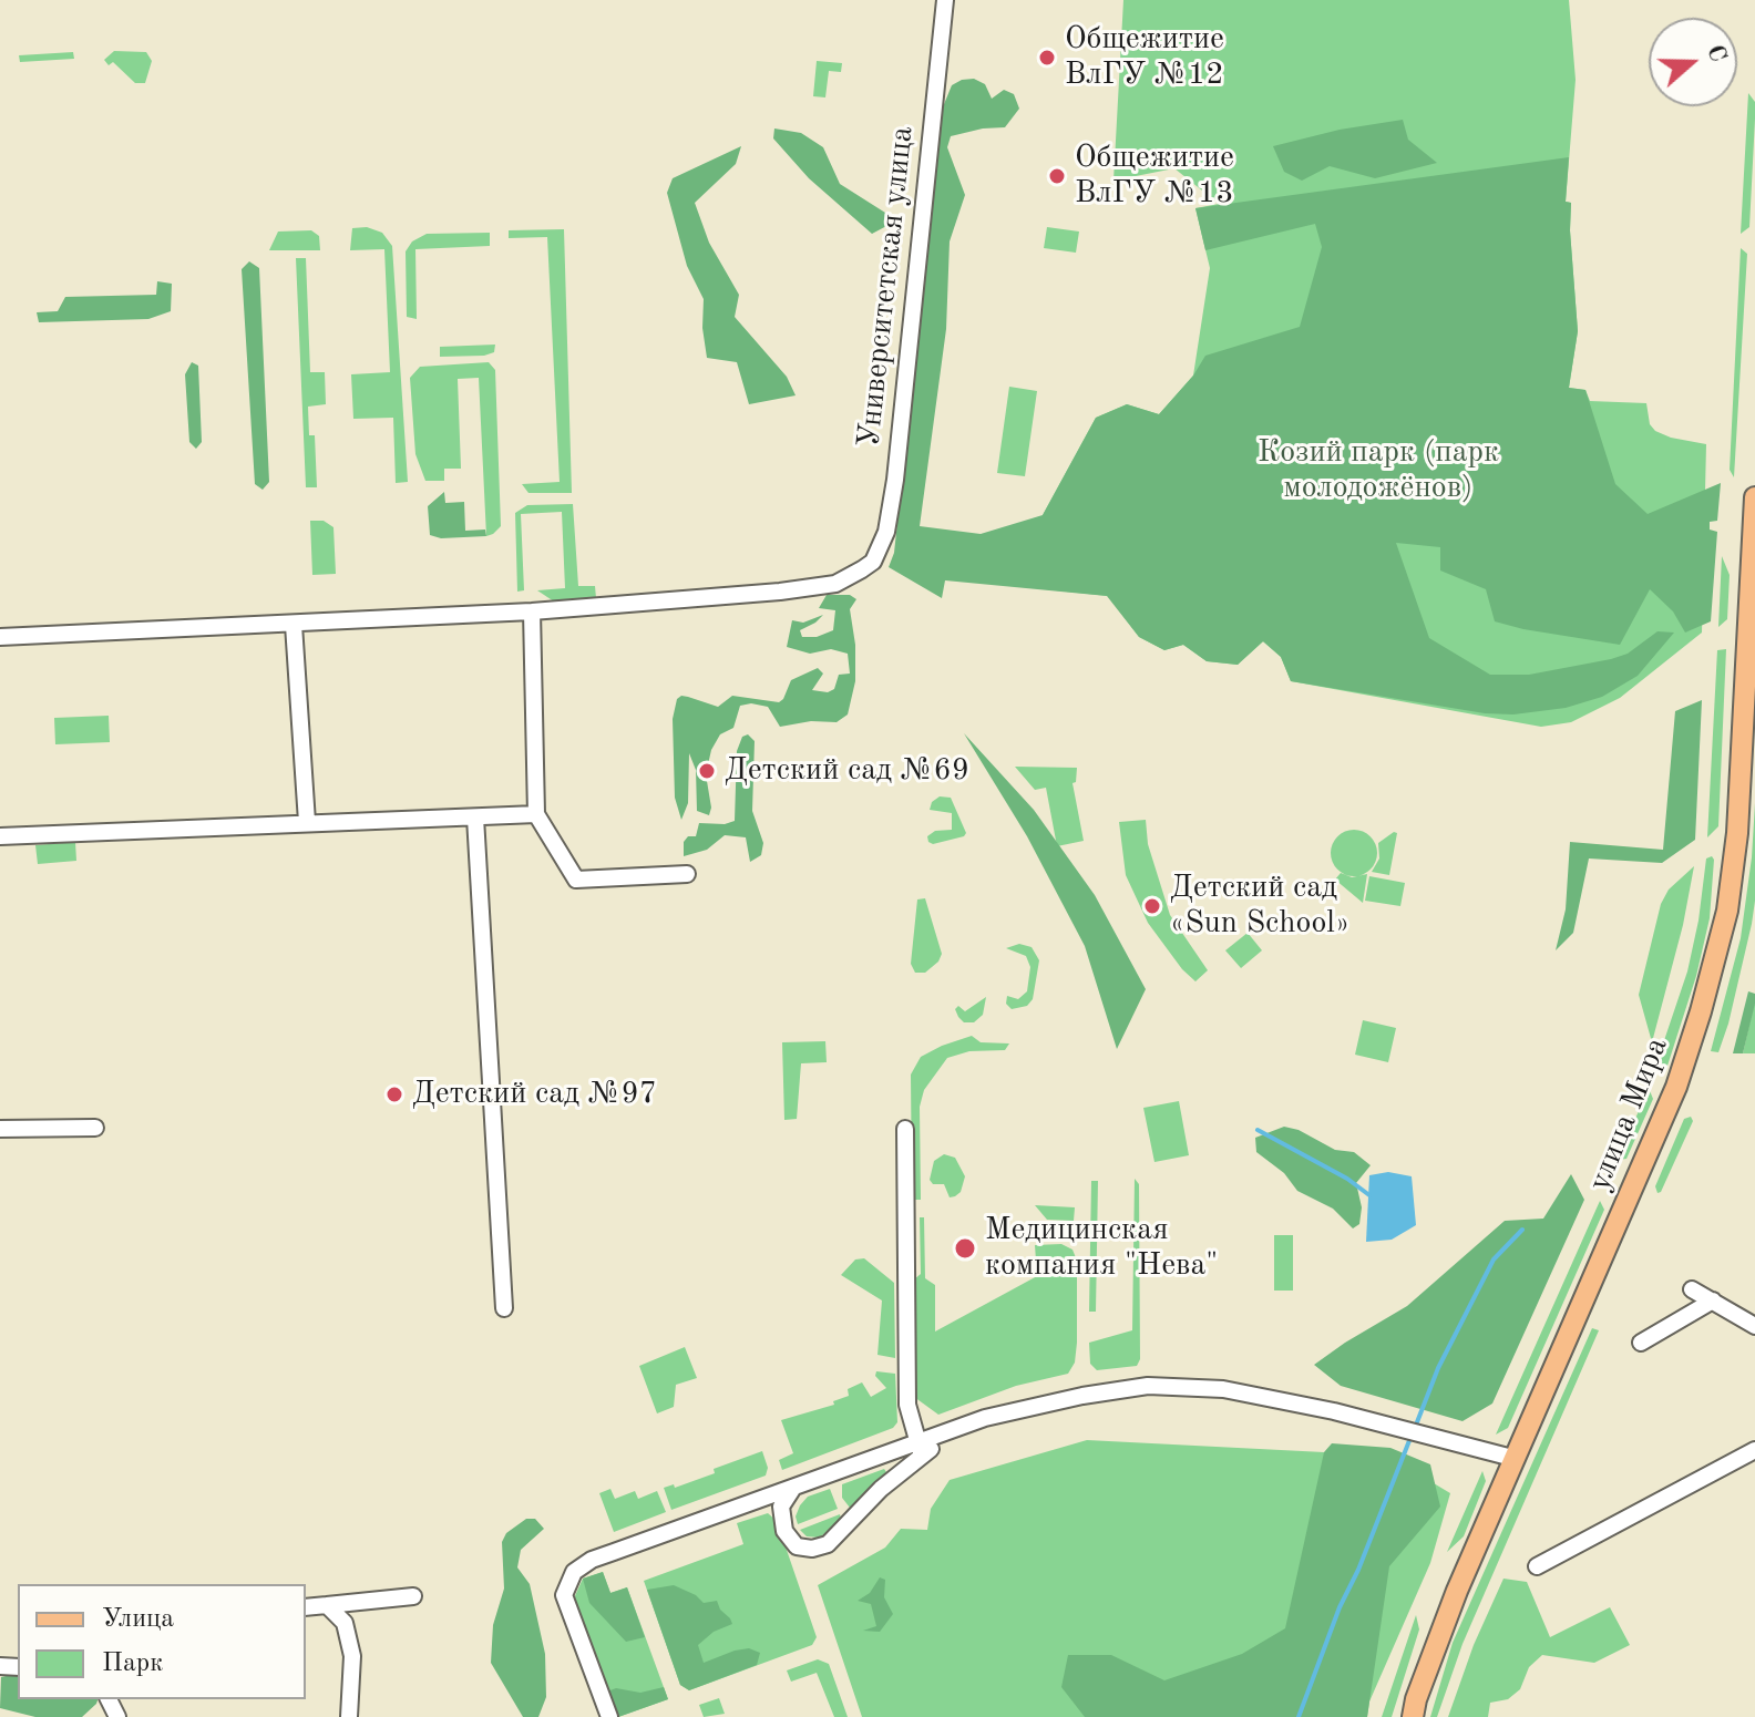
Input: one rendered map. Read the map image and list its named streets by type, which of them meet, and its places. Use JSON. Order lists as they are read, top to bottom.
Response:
{
  "streets": {
    "main road": ["улица Мира"],
    "street": ["Университетская улица"]
  },
  "parks": ["Козий парк (парк молодожёнов)"],
  "places": [
    "Общежитие ВлГУ №12",
    "Общежитие ВлГУ №13",
    "Детский сад №69",
    "Детский сад «Sun School»",
    "Детский сад №97",
    "Медицинская компания \"Нева\""
  ],
  "legend": ["Улица", "Парк"],
  "north": "right"
}
